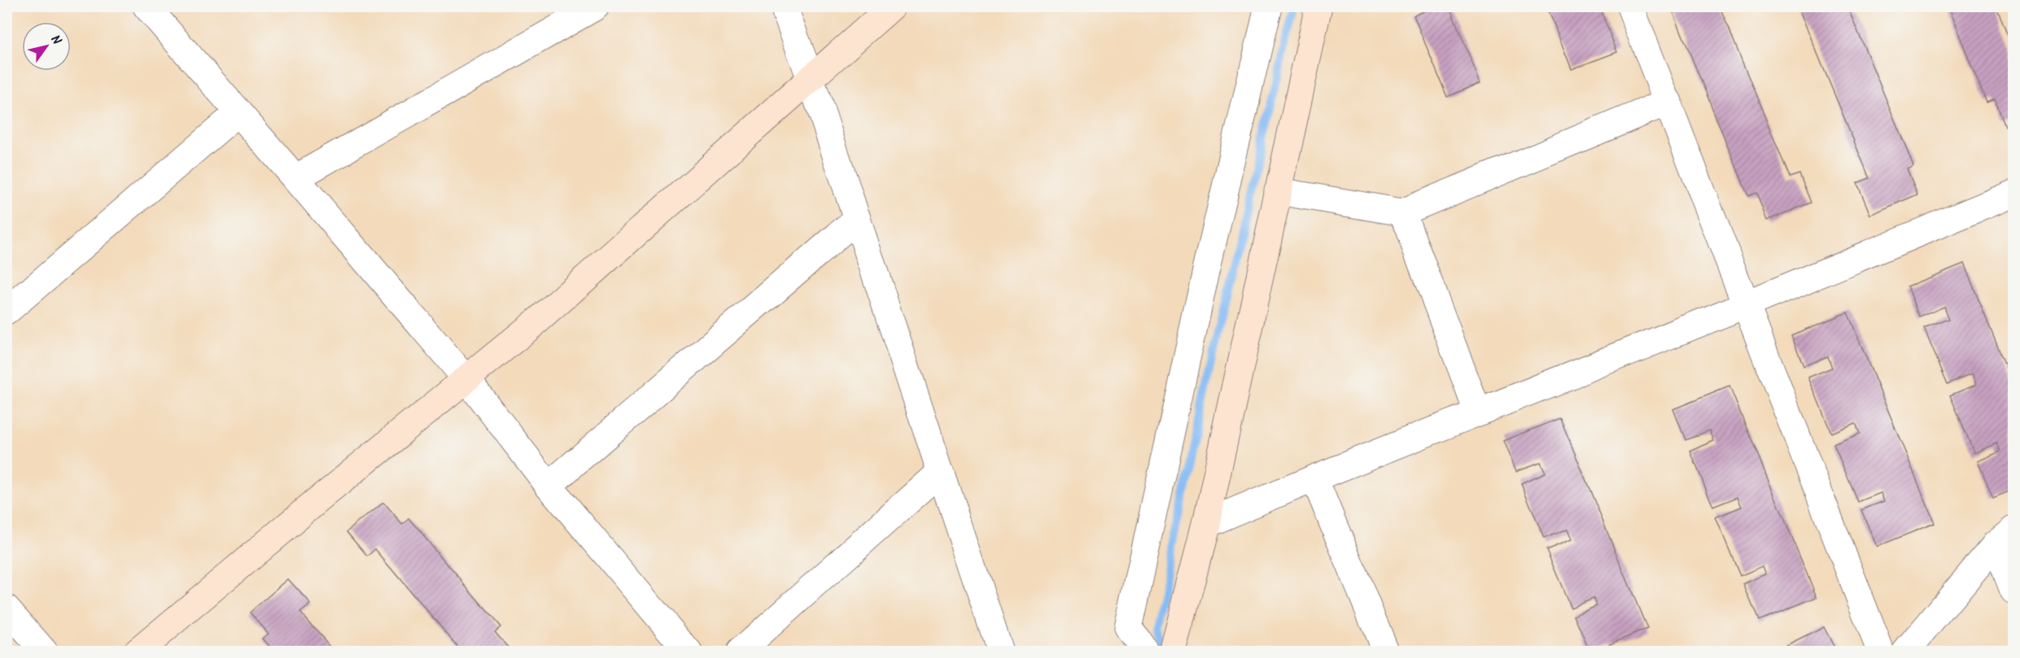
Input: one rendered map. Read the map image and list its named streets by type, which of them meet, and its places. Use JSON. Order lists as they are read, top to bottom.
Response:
{
  "north": "top right"
}
